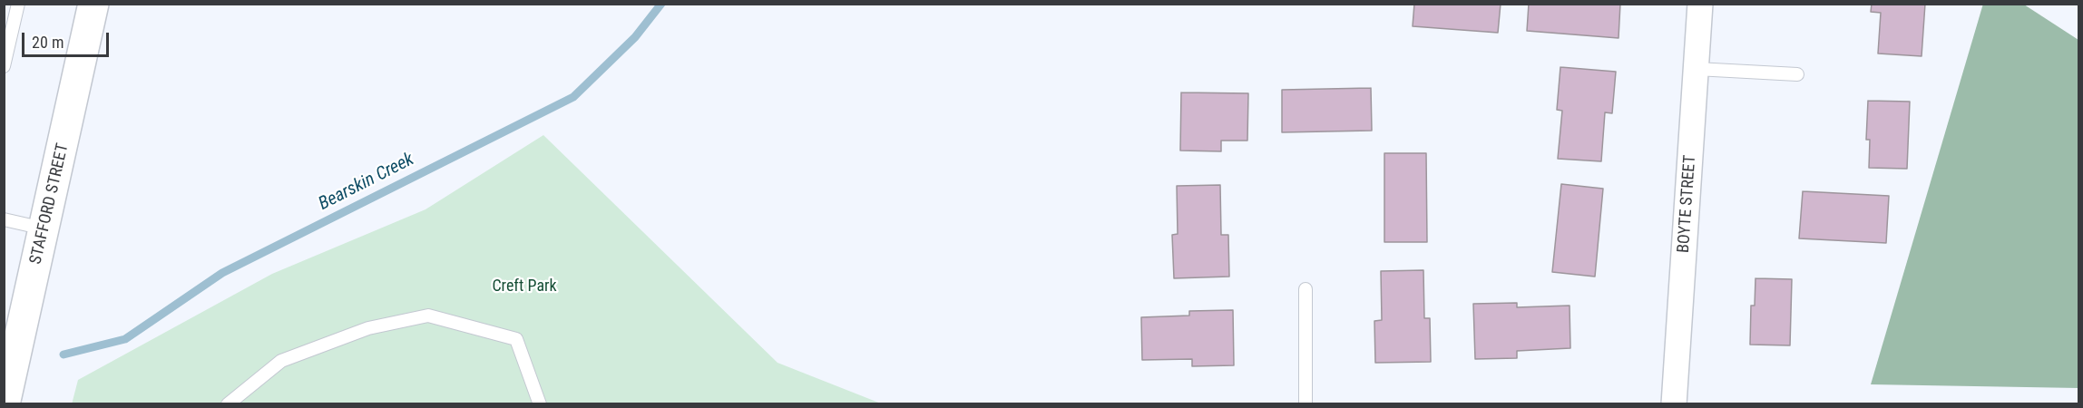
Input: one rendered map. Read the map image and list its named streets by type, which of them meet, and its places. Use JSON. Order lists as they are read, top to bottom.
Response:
{
  "streets": {
    "street": ["STAFFORD STREET", "BOYTE STREET"]
  },
  "water": ["Bearskin Creek"],
  "parks": ["Creft Park"],
  "scale_bar": "20 m"
}
